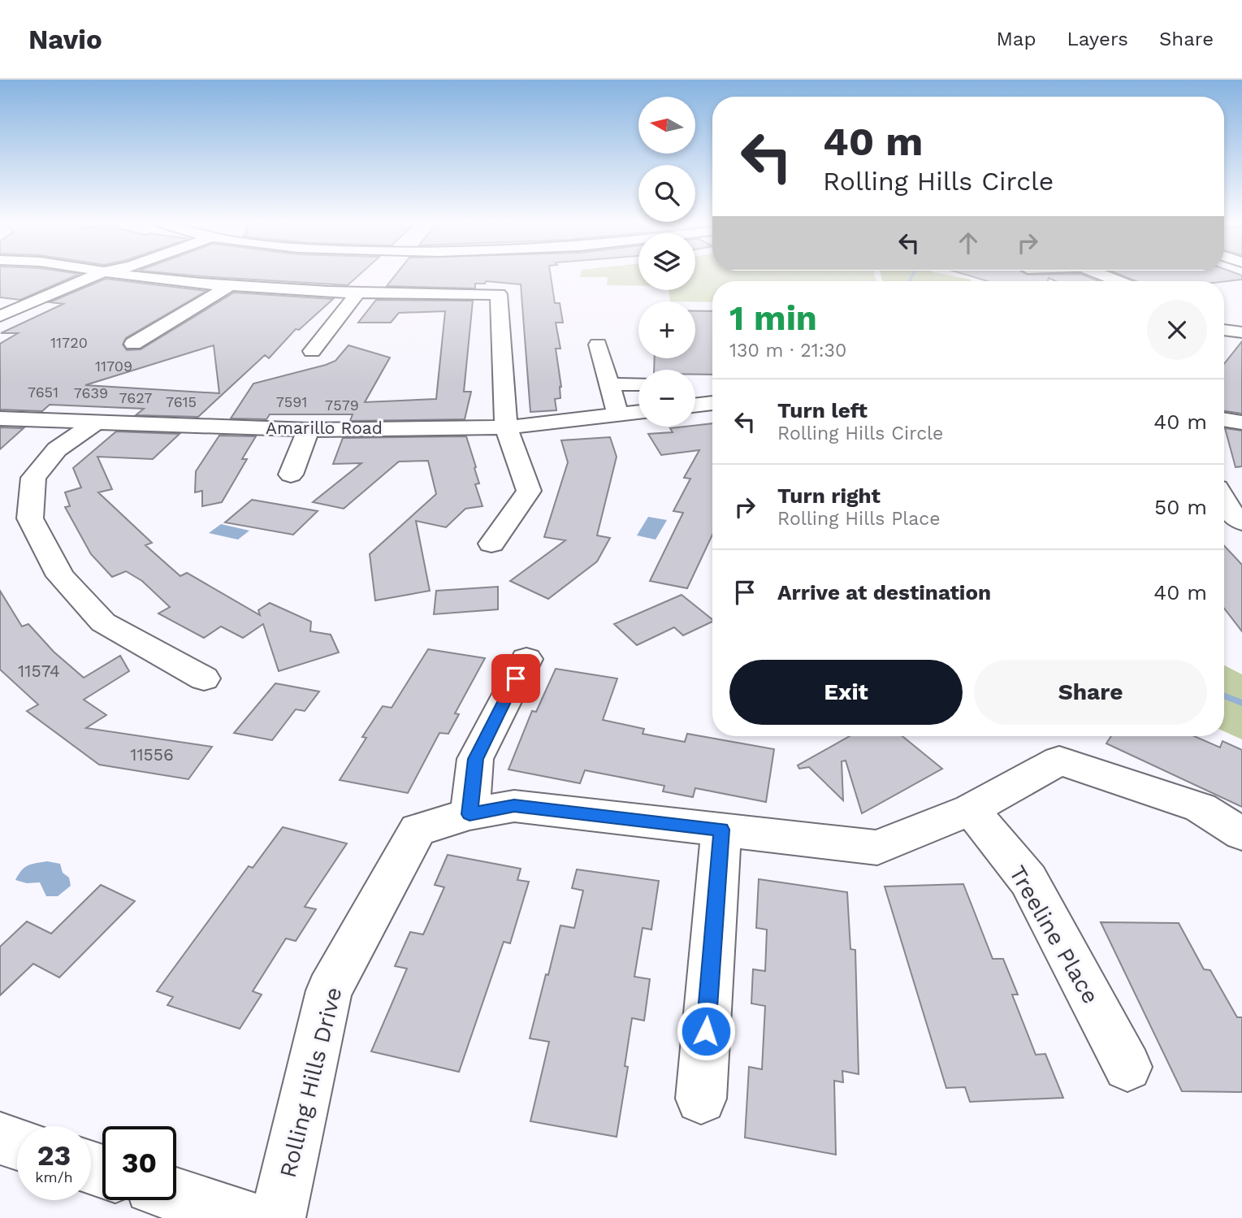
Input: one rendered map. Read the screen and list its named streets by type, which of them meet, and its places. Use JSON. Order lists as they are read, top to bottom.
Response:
{
  "streets": {
    "street": ["Amarillo Road", "Treeline Place", "Rolling Hills Drive"]
  },
  "house_numbers": [
    "11720",
    "11709",
    "7651",
    "7639",
    "7627",
    "7615",
    "7591",
    "7579",
    "11574",
    "11556"
  ],
  "north": "left",
  "page": {
    "header": "Navio",
    "nav": ["Map", "Layers", "Share"],
    "map_buttons": ["+", "−"],
    "turn": ["40 m", "Rolling Hills Circle"],
    "heading": ["1 min", "130 m · 21:30"],
    "list": [
      {
        "name": "Turn left",
        "note": "Rolling Hills Circle",
        "value": "40 m"
      },
      {
        "name": "Turn right",
        "note": "Rolling Hills Place",
        "value": "50 m"
      },
      {
        "name": "Arrive at destination",
        "value": "40 m"
      }
    ],
    "buttons": ["Exit", "Share"],
    "speed": "23 km/h",
    "limit": "30"
  }
}
